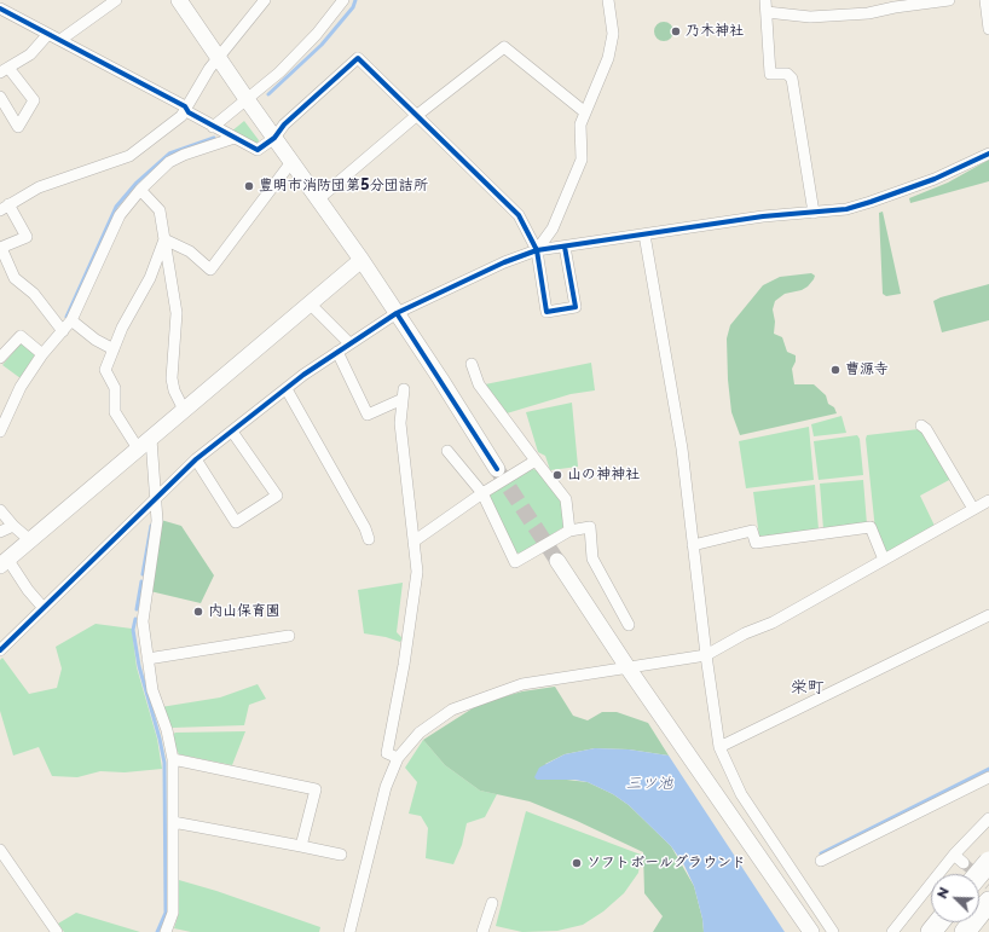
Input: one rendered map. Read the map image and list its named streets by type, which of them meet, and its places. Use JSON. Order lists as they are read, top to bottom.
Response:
{
  "districts": ["栄町"],
  "water": ["三ツ池"],
  "places": [
    "乃木神社",
    "豊明市消防団第5分団詰所",
    "曹源寺",
    "山の神神社",
    "内山保育園",
    "ソフトボールグラウンド"
  ],
  "north": "top left"
}
